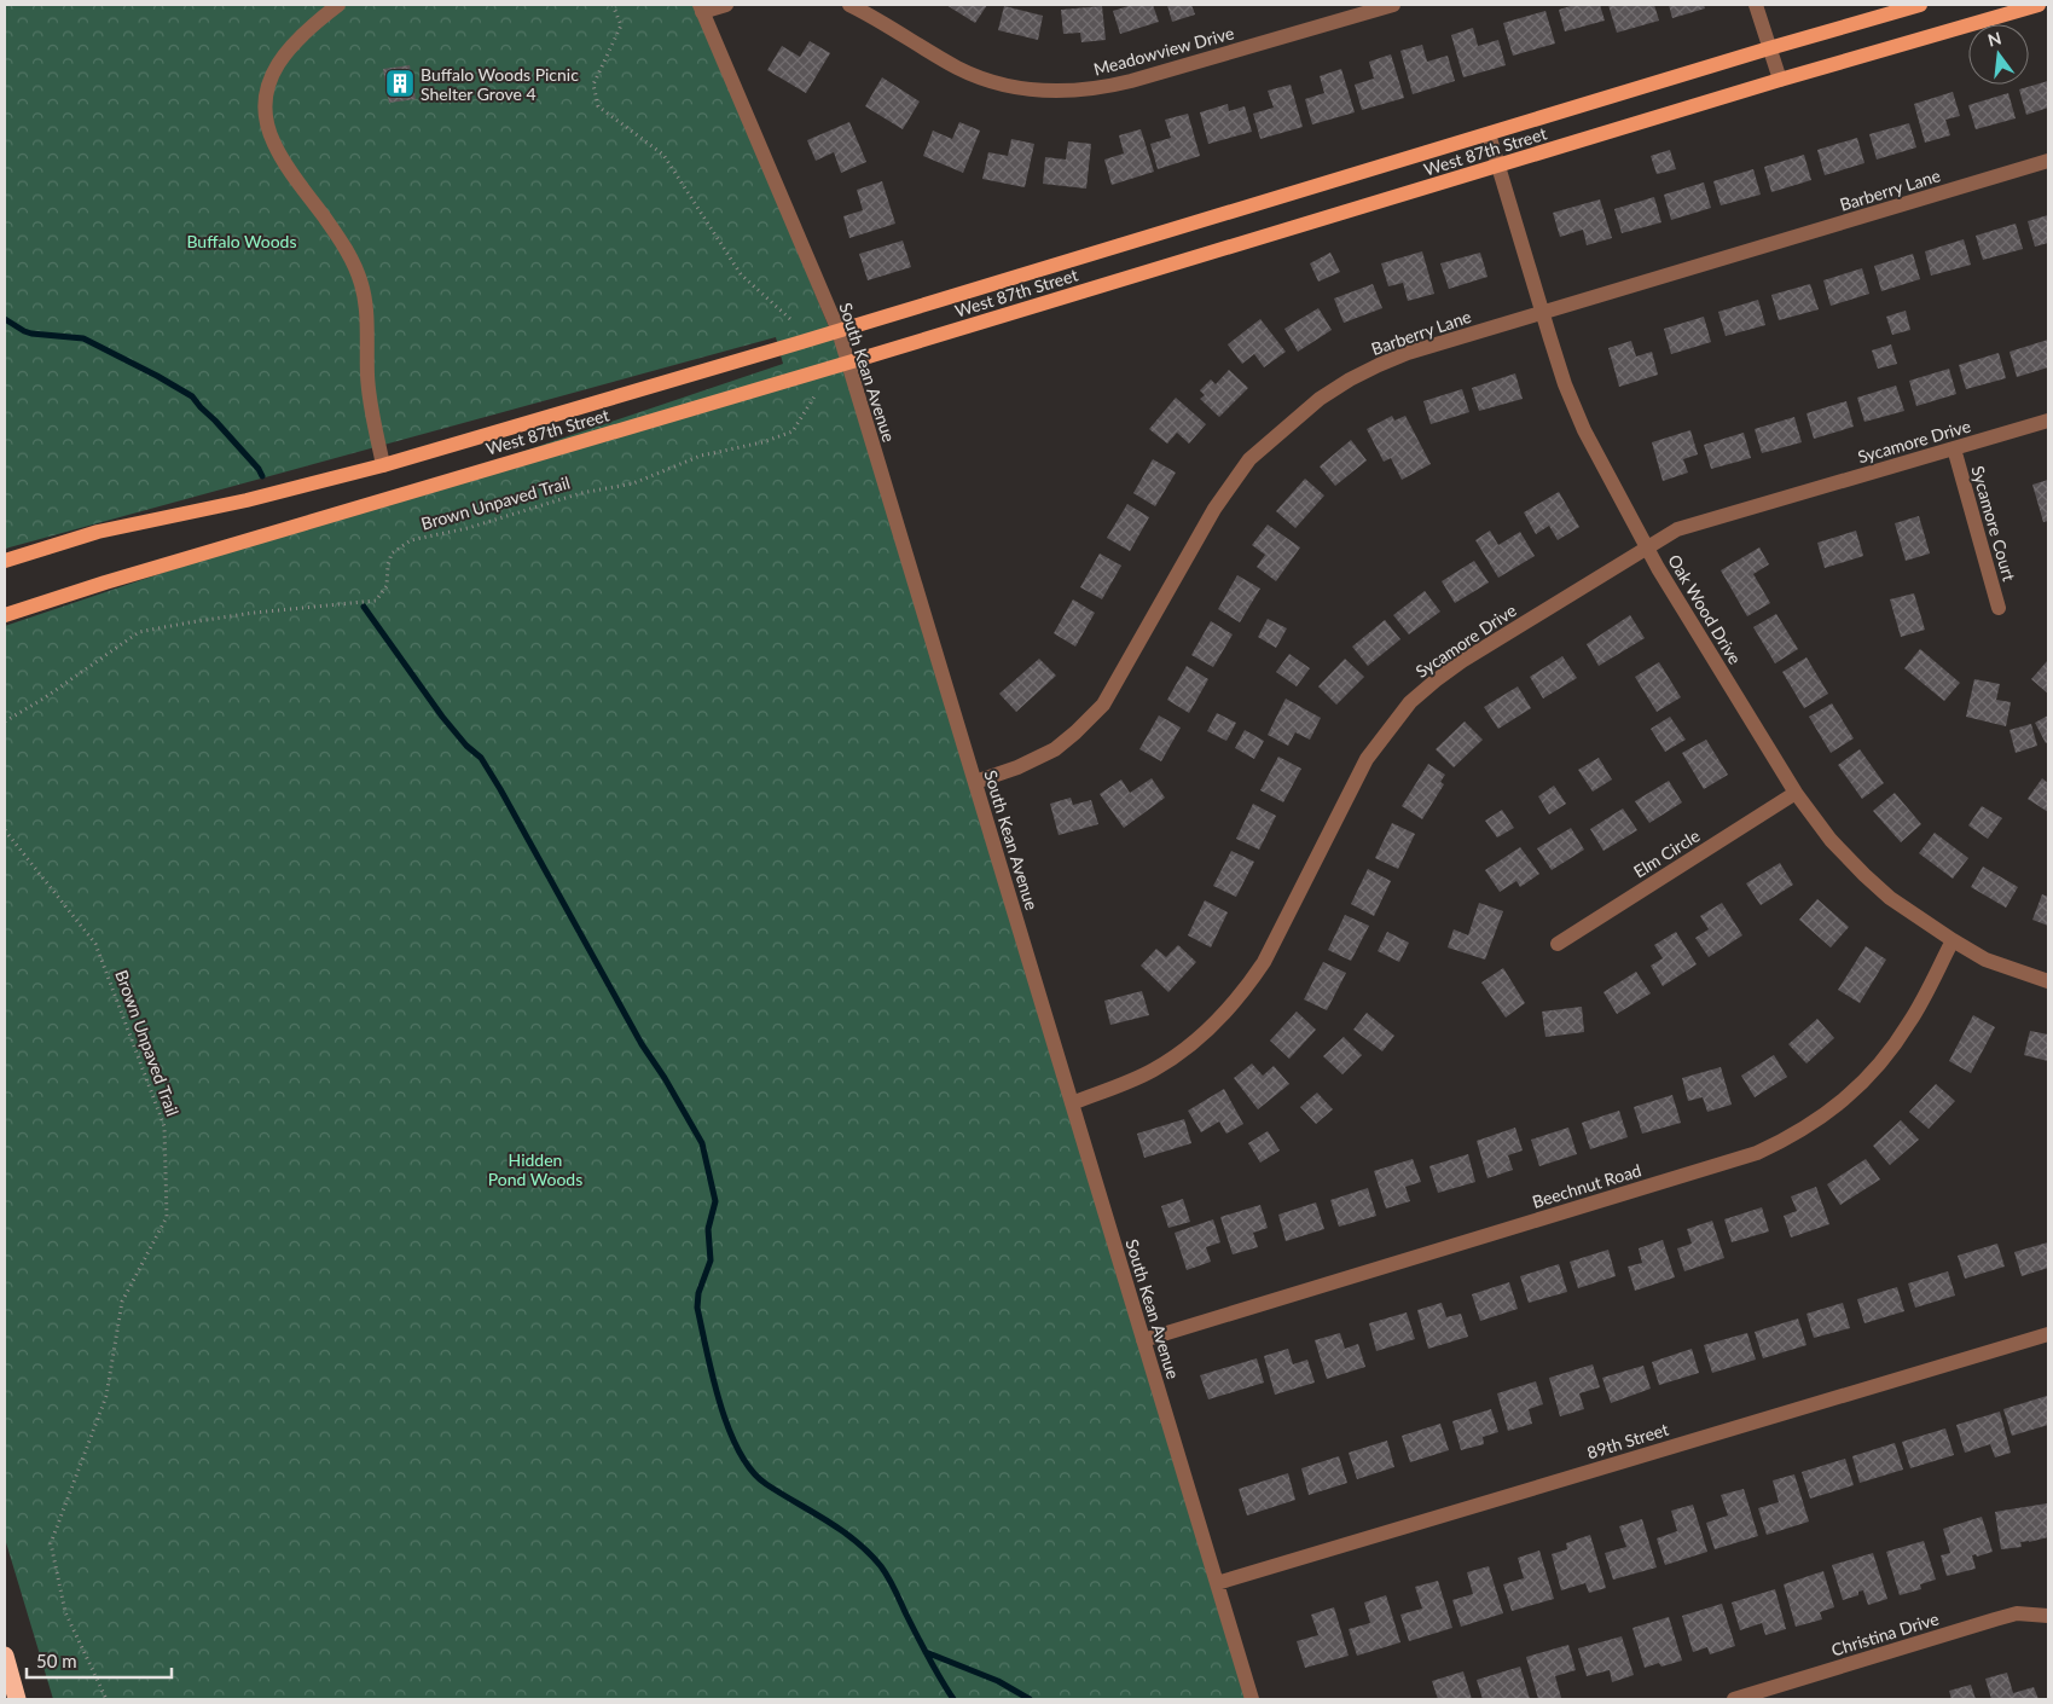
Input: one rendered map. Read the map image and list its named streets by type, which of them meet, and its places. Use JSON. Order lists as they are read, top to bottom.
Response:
{
  "streets": {
    "main road": ["West 87th Street"],
    "street": [
      "Meadowview Drive",
      "Barberry Lane",
      "South Kean Avenue",
      "Sycamore Drive",
      "Sycamore Court",
      "Oak Wood Drive",
      "Elm Circle",
      "Beechnut Road",
      "89th Street",
      "Christina Drive"
    ],
    "path": ["Brown Unpaved Trail"]
  },
  "crossings": [
    ["West 87th Street", "South Kean Avenue"],
    ["West 87th Street", "Oak Wood Drive"],
    ["Barberry Lane", "South Kean Avenue"],
    ["Barberry Lane", "Oak Wood Drive"],
    ["South Kean Avenue", "Sycamore Drive"],
    ["South Kean Avenue", "Beechnut Road"],
    ["South Kean Avenue", "89th Street"],
    ["Sycamore Drive", "Sycamore Court"],
    ["Sycamore Drive", "Oak Wood Drive"],
    ["Oak Wood Drive", "Elm Circle"],
    ["Oak Wood Drive", "Beechnut Road"]
  ],
  "parks": ["Buffalo Woods", "Hidden Pond Woods"],
  "places": {
    "building": ["Buffalo Woods Picnic Shelter Grove 4"]
  },
  "scale_bar": "50 m",
  "north": "top"
}
